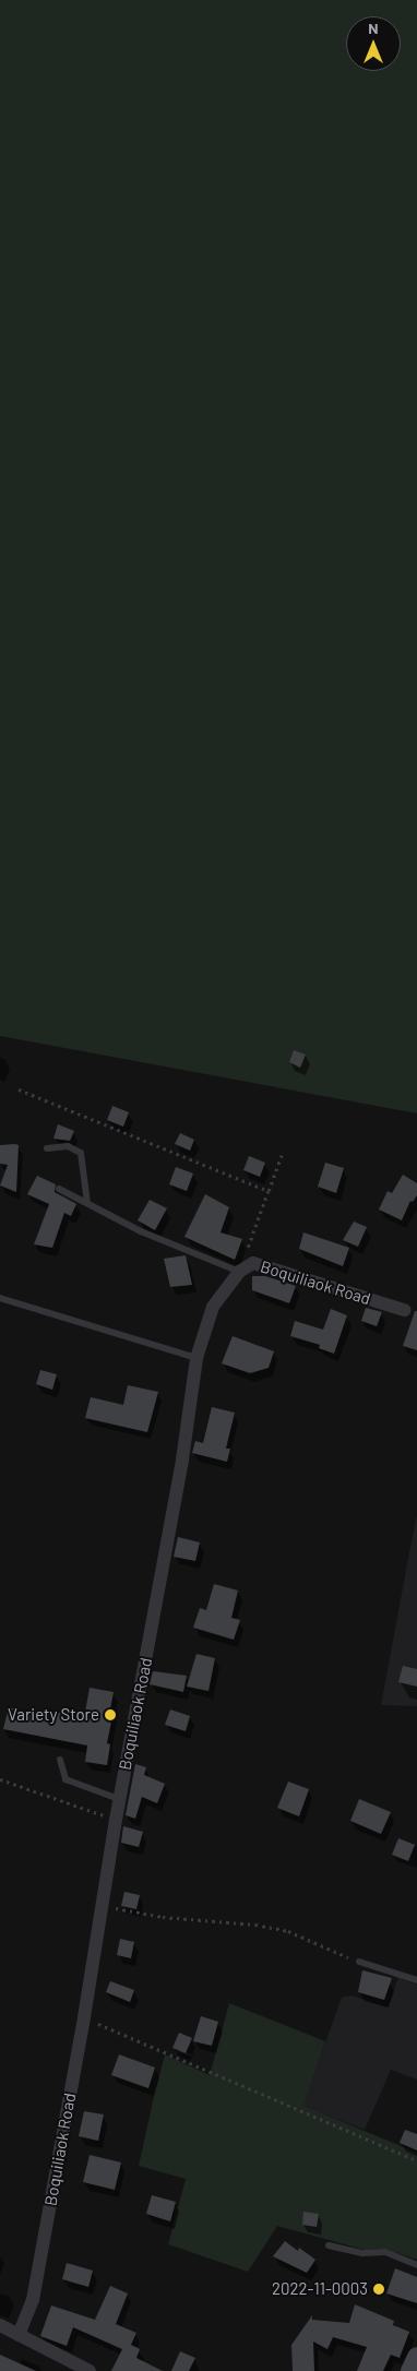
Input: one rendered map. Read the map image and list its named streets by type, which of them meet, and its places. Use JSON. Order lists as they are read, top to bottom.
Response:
{
  "streets": {
    "street": ["Boquiliaok Road"]
  },
  "places": ["Variety Store", "2022-11-0003"],
  "north": "top"
}
